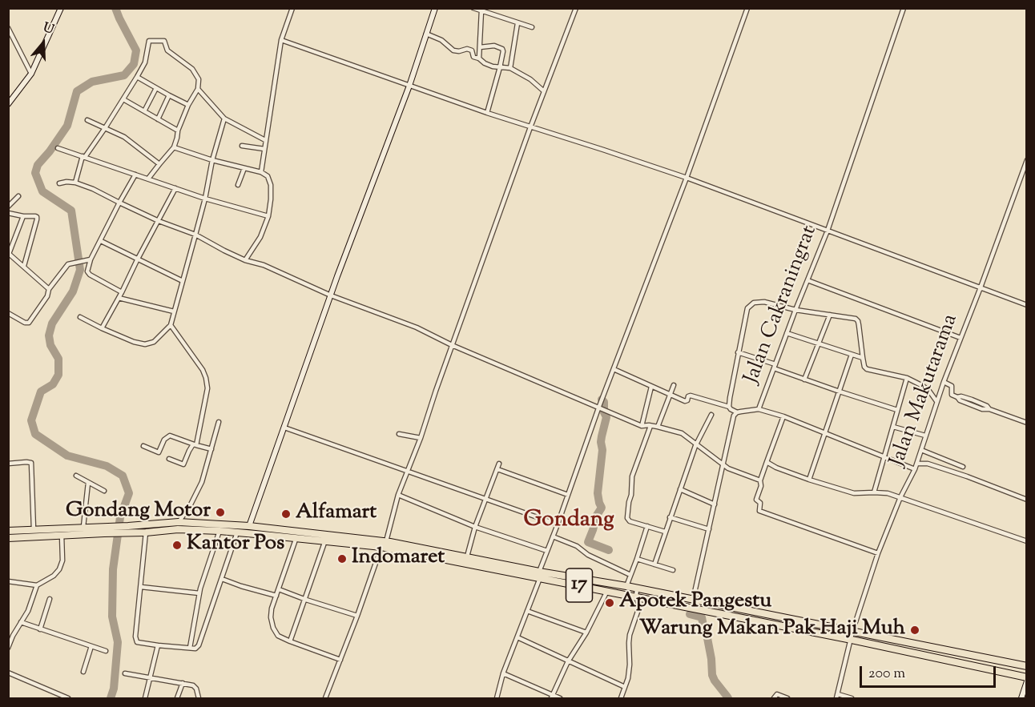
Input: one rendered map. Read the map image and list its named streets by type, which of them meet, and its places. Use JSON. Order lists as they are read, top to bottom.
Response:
{
  "streets": {
    "highway": ["17"],
    "street": ["Jalan Cakraningrat", "Jalan Makutarama"]
  },
  "crossings": [
    ["Jalan Makutarama", "17"]
  ],
  "districts": ["Gondang"],
  "places": [
    "Gondang Motor",
    "Alfamart",
    "Kantor Pos",
    "Indomaret",
    "Apotek Pangestu",
    "Warung Makan Pak Haji Muh"
  ],
  "scale_bar": "200 m",
  "north": "top"
}
